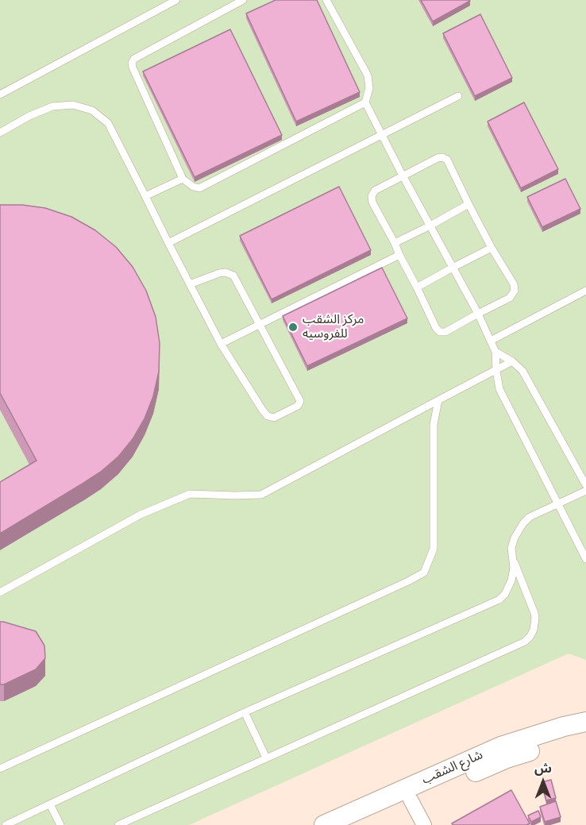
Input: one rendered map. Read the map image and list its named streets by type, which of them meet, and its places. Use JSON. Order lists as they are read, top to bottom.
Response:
{
  "streets": {
    "street": ["شارع الشقب"]
  },
  "places": ["مركز الشقب للفروسيه"],
  "north": "top"
}
